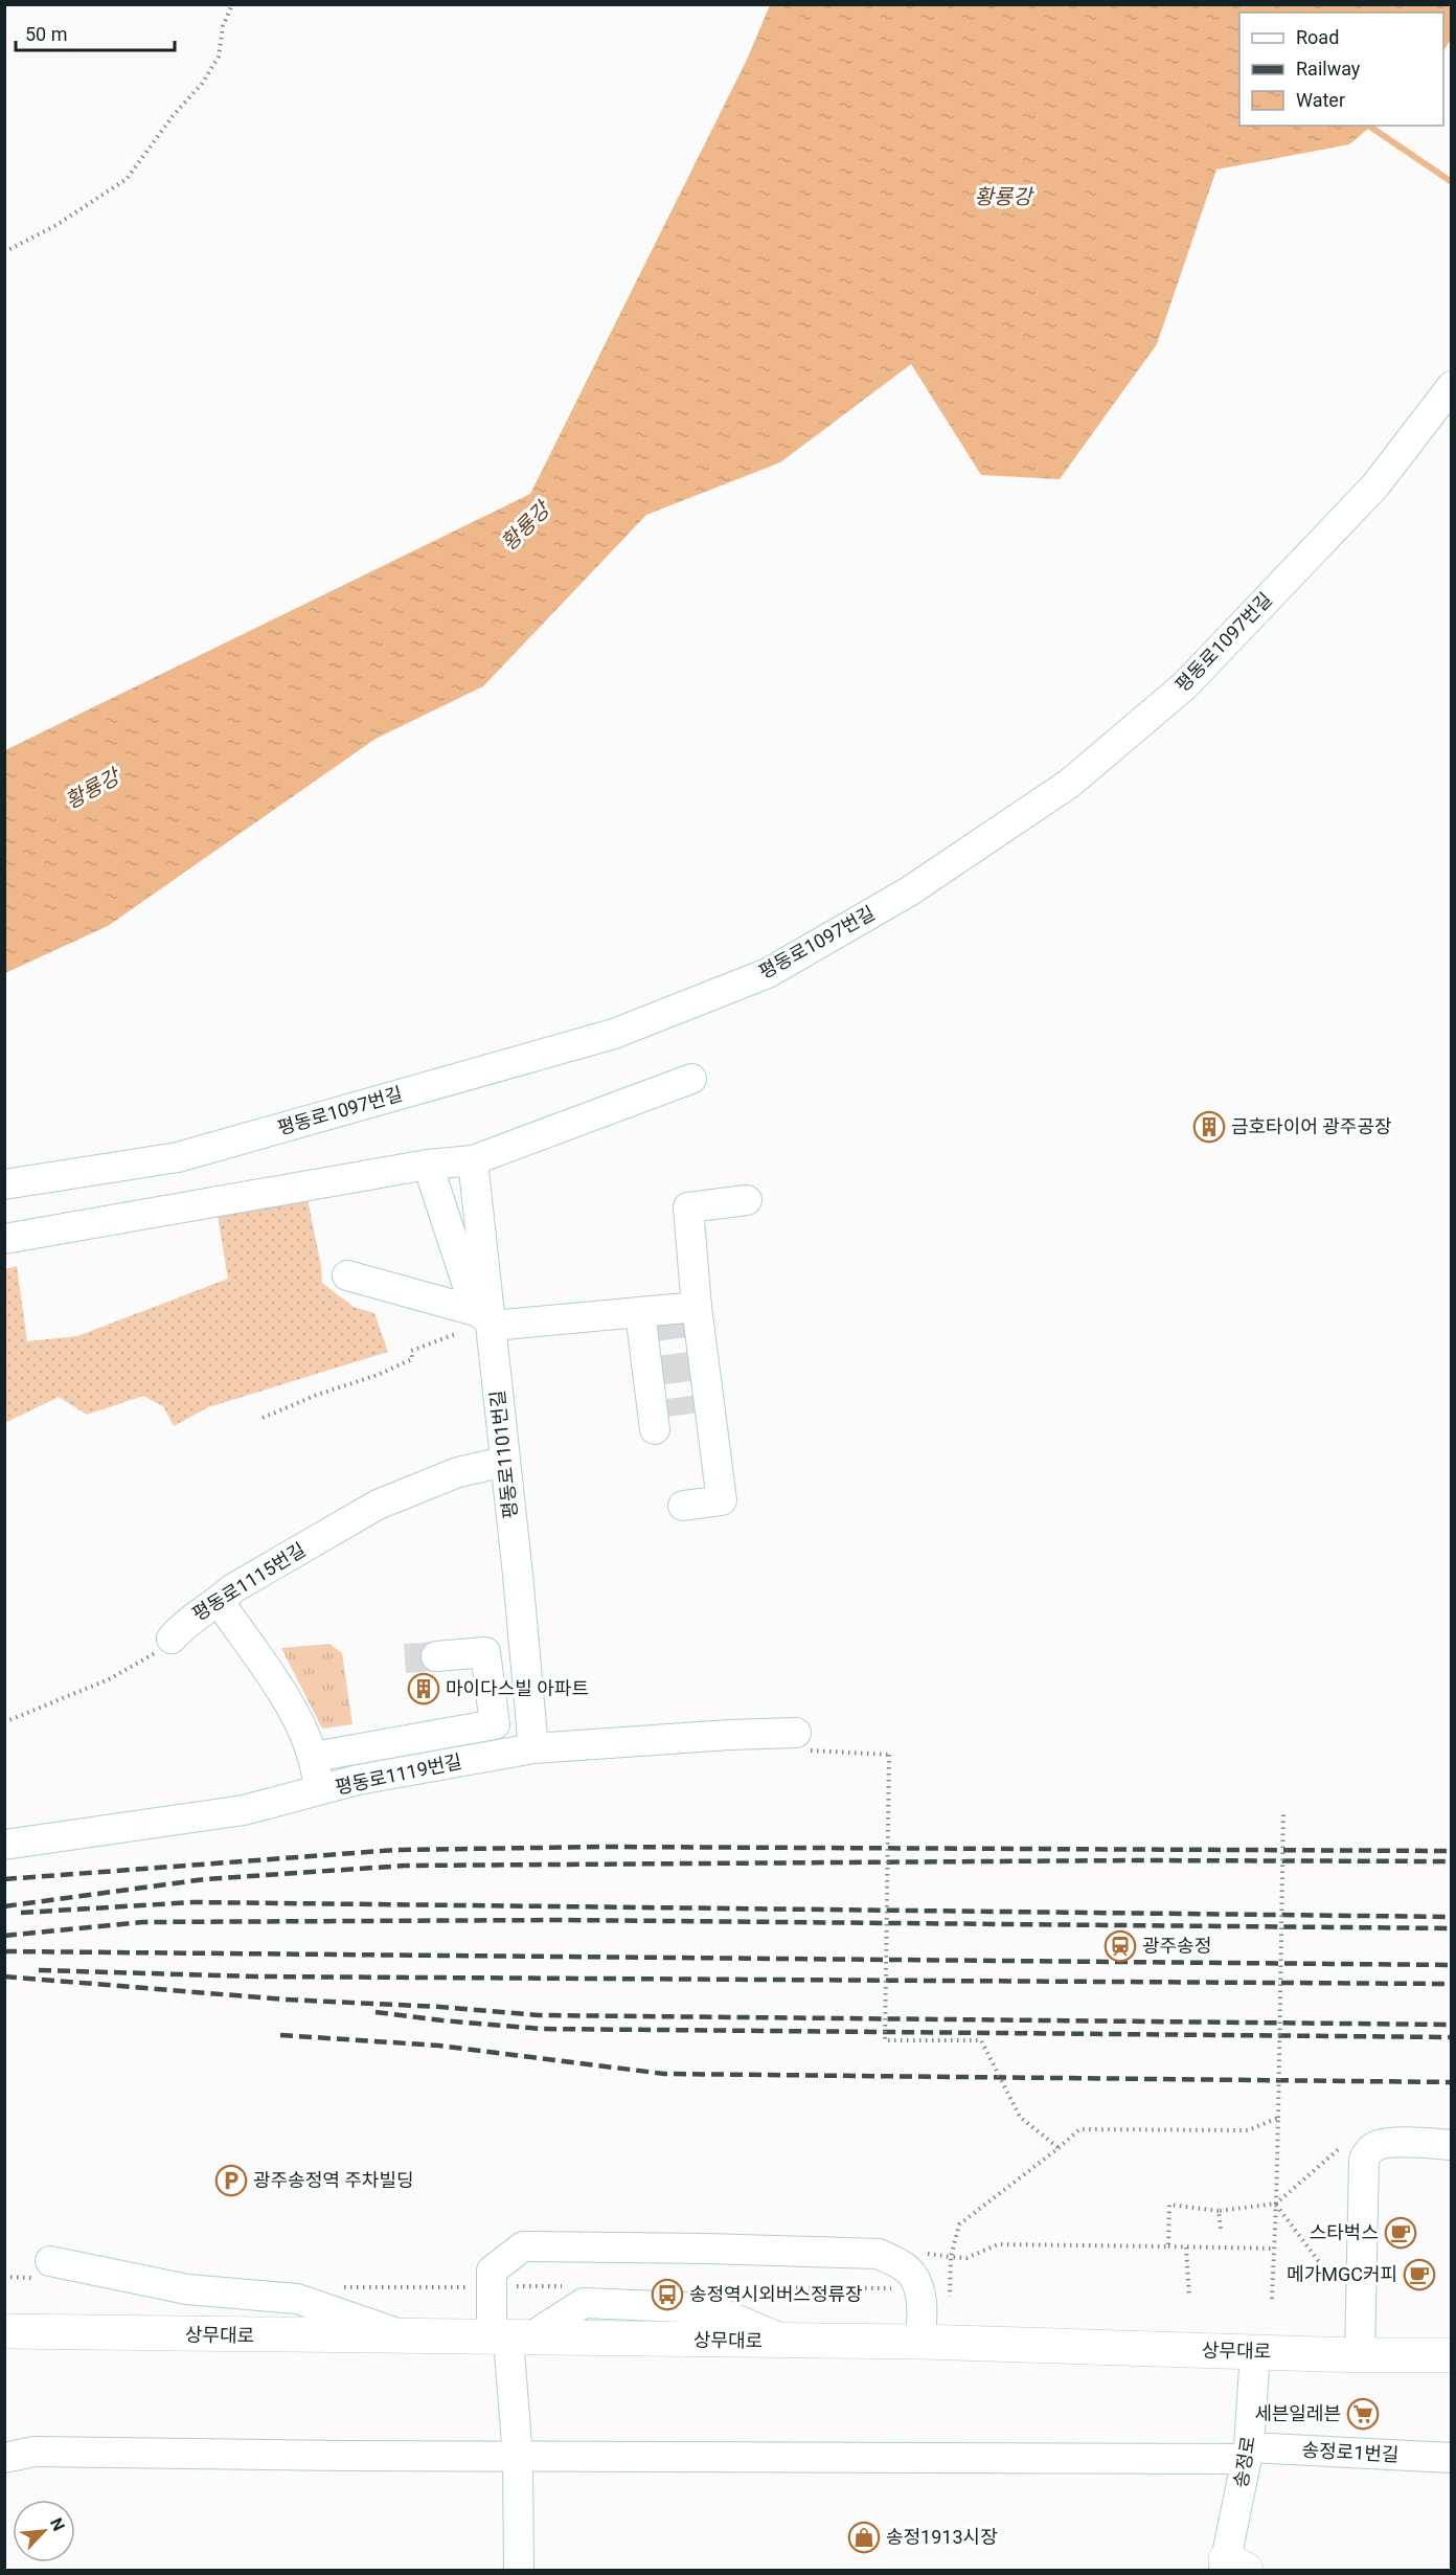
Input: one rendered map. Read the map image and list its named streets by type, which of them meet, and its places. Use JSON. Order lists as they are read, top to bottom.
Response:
{
  "streets": {
    "main road": ["상무대로"],
    "street": [
      "평동로1097번길",
      "평동로1101번길",
      "평동로1115번길",
      "평동로1119번길",
      "송정로1번길",
      "송정로"
    ]
  },
  "crossings": [
    ["평동로1101번길", "평동로1115번길"],
    ["평동로1101번길", "평동로1119번길"],
    ["상무대로", "송정로"],
    ["송정로1번길", "송정로"]
  ],
  "water": ["황룡강"],
  "places": {
    "building": ["금호타이어 광주공장", "마이다스빌 아파트"],
    "station": ["광주송정"],
    "parking": ["광주송정역 주차빌딩"],
    "cafe": ["스타벅스", "메가MGC커피"],
    "bus stop": ["송정역시외버스정류장"],
    "supermarket": ["세븐일레븐"],
    "shop": ["송정1913시장"]
  },
  "legend": ["Road", "Railway", "Water"],
  "scale_bar": "50 m",
  "north": "top right"
}
